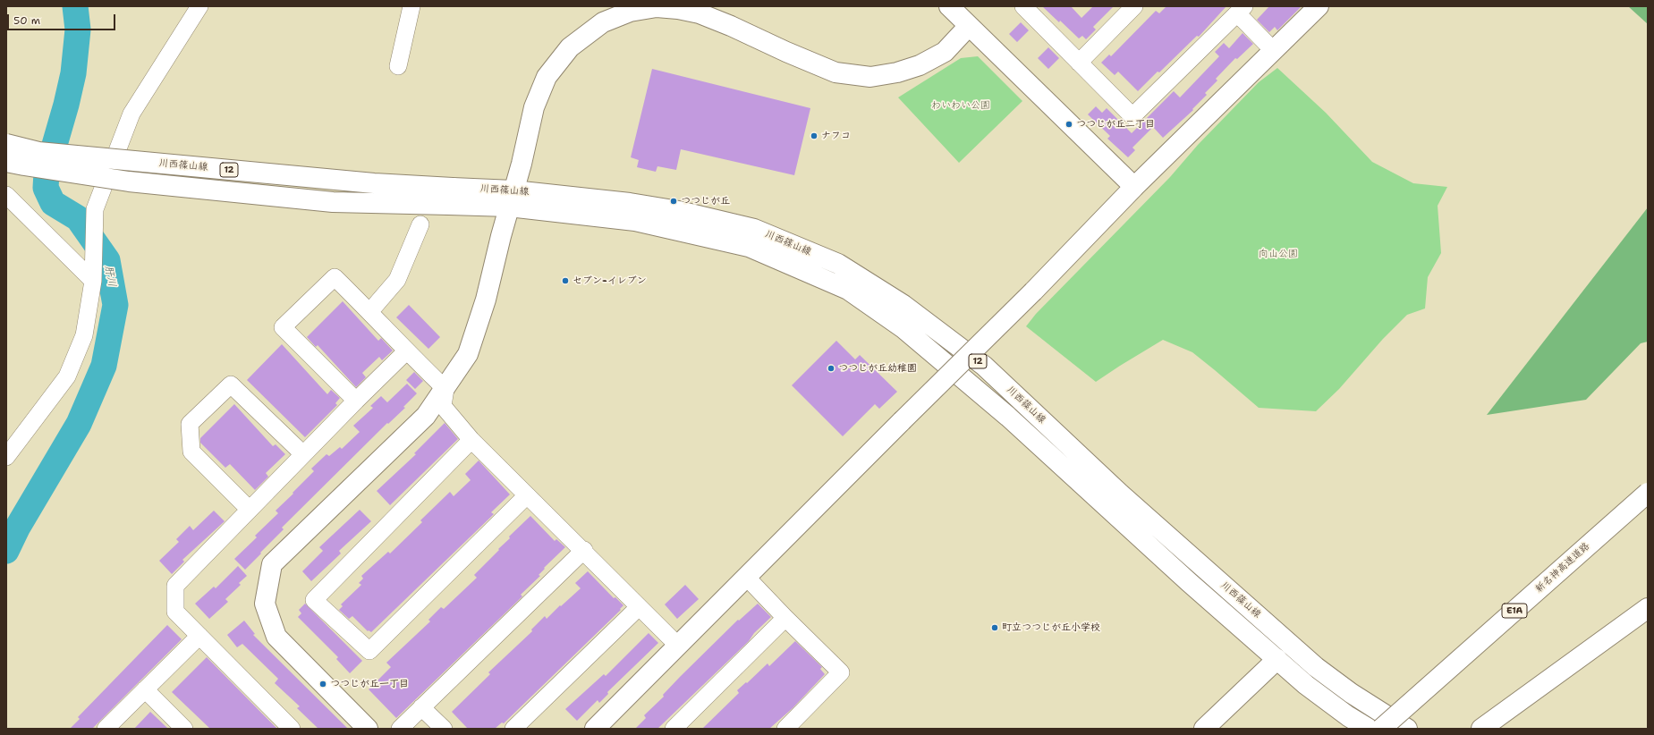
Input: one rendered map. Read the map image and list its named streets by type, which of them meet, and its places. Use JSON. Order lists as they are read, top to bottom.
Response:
{
  "streets": {
    "main road": [
      "川西篠山線",
      "12",
      "新名神高速道路",
      "E1A"
    ]
  },
  "water": ["肝川"],
  "parks": ["わいわい公園", "向山公園"],
  "places": [
    "つつじが丘二丁目",
    "ナフコ",
    "つつじが丘",
    "セブン-イレブン",
    "つつじが丘幼稚園",
    "町立つつじが丘小学校",
    "つつじが丘一丁目"
  ],
  "scale_bar": "50 m"
}
